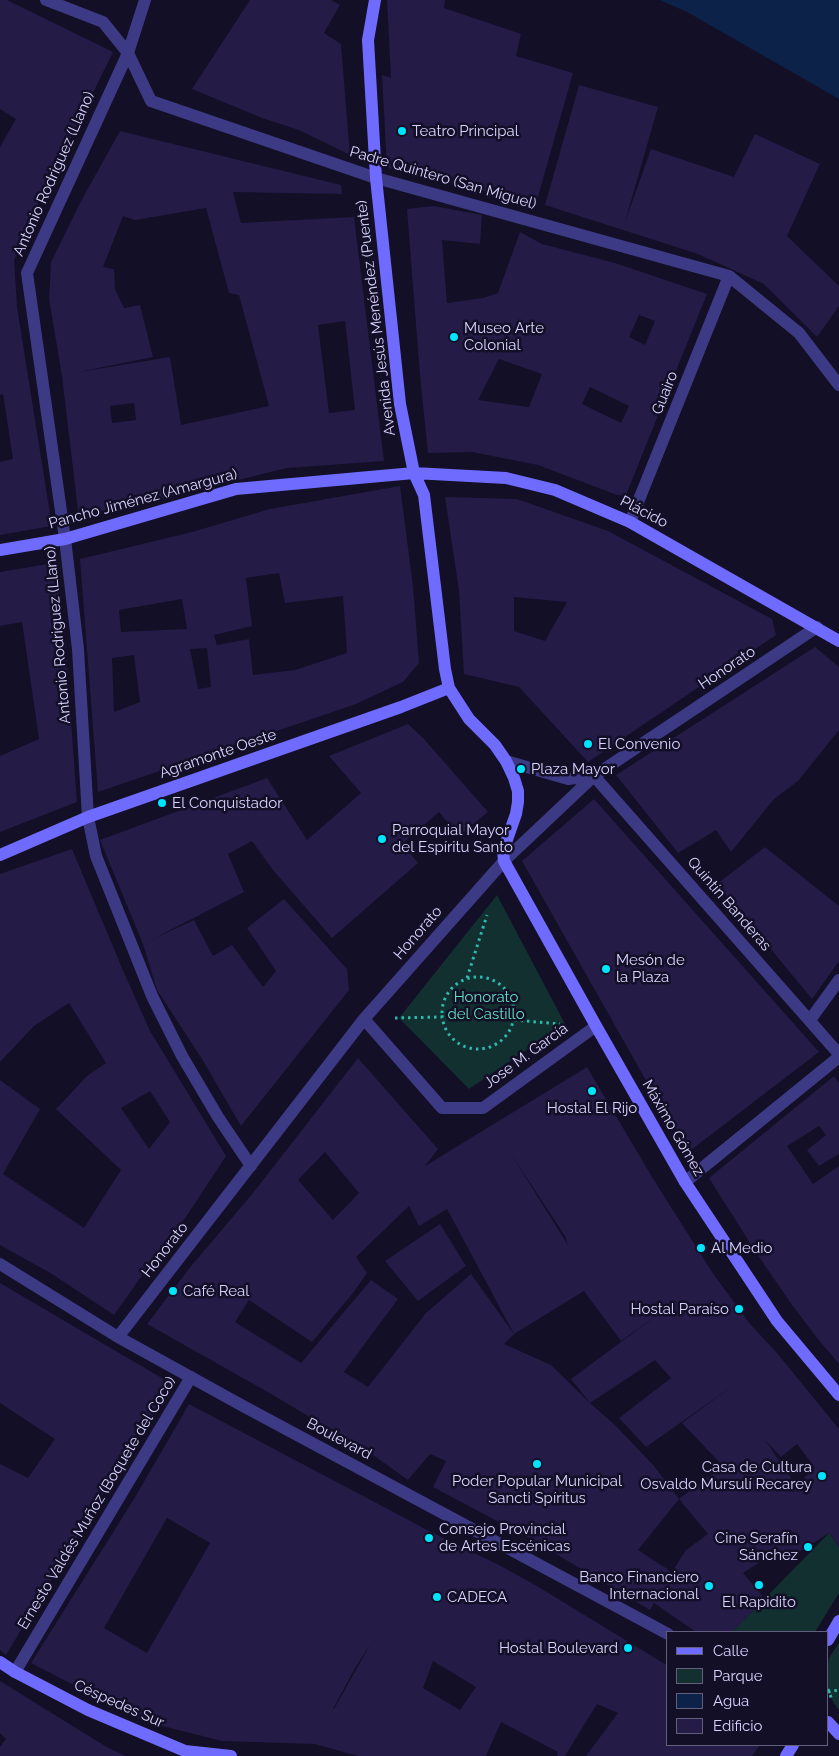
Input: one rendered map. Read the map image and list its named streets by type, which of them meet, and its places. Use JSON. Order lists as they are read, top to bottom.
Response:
{
  "streets": {
    "main road": [
      "Avenida Jesús Menéndez (Puente)",
      "Pancho Jiménez (Amargura)",
      "Plácido",
      "Agramonte Oeste",
      "Máximo Gómez",
      "Céspedes Sur"
    ],
    "street": [
      "Antonio Rodriguez (Llano)",
      "Padre Quintero (San Miguel)",
      "Guairo",
      "Honorato",
      "Quintín Banderas",
      "Jose M. García",
      "Boulevard",
      "Ernesto Valdés Muñoz (Boquete del Coco)"
    ]
  },
  "crossings": [
    ["Antonio Rodriguez (Llano)", "Padre Quintero (San Miguel)"],
    ["Antonio Rodriguez (Llano)", "Pancho Jiménez (Amargura)"],
    ["Antonio Rodriguez (Llano)", "Honorato"],
    ["Antonio Rodriguez (Llano)", "Agramonte Oeste"],
    ["Padre Quintero (San Miguel)", "Avenida Jesús Menéndez (Puente)"],
    ["Padre Quintero (San Miguel)", "Guairo"],
    ["Avenida Jesús Menéndez (Puente)", "Pancho Jiménez (Amargura)"],
    ["Avenida Jesús Menéndez (Puente)", "Plácido"],
    ["Avenida Jesús Menéndez (Puente)", "Agramonte Oeste"],
    ["Guairo", "Plácido"],
    ["Pancho Jiménez (Amargura)", "Plácido"],
    ["Plácido", "Honorato"],
    ["Honorato", "Quintín Banderas"],
    ["Honorato", "Jose M. García"],
    ["Honorato", "Máximo Gómez"],
    ["Honorato", "Boulevard"],
    ["Jose M. García", "Máximo Gómez"],
    ["Boulevard", "Ernesto Valdés Muñoz (Boquete del Coco)"],
    ["Ernesto Valdés Muñoz (Boquete del Coco)", "Céspedes Sur"]
  ],
  "parks": ["Honorato del Castillo"],
  "places": [
    "Teatro Principal",
    "Museo Arte Colonial",
    "El Convenio",
    "Plaza Mayor",
    "El Conquistador",
    "Parroquial Mayor del Espíritu Santo",
    "Mesón de la Plaza",
    "Hostal El Rijo",
    "Al Medio",
    "Café Real",
    "Hostal Paraíso",
    "Poder Popular Municipal Sancti Spíritus",
    "Casa de Cultura Osvaldo Mursulí Recarey",
    "Consejo Provincial de Artes Escénicas",
    "Cine Serafín Sánchez",
    "El Rapidito",
    "Banco Financiero Internacional",
    "CADECA",
    "Hostal Boulevard"
  ],
  "legend": [
    "Calle",
    "Parque",
    "Agua",
    "Edificio"
  ]
}
